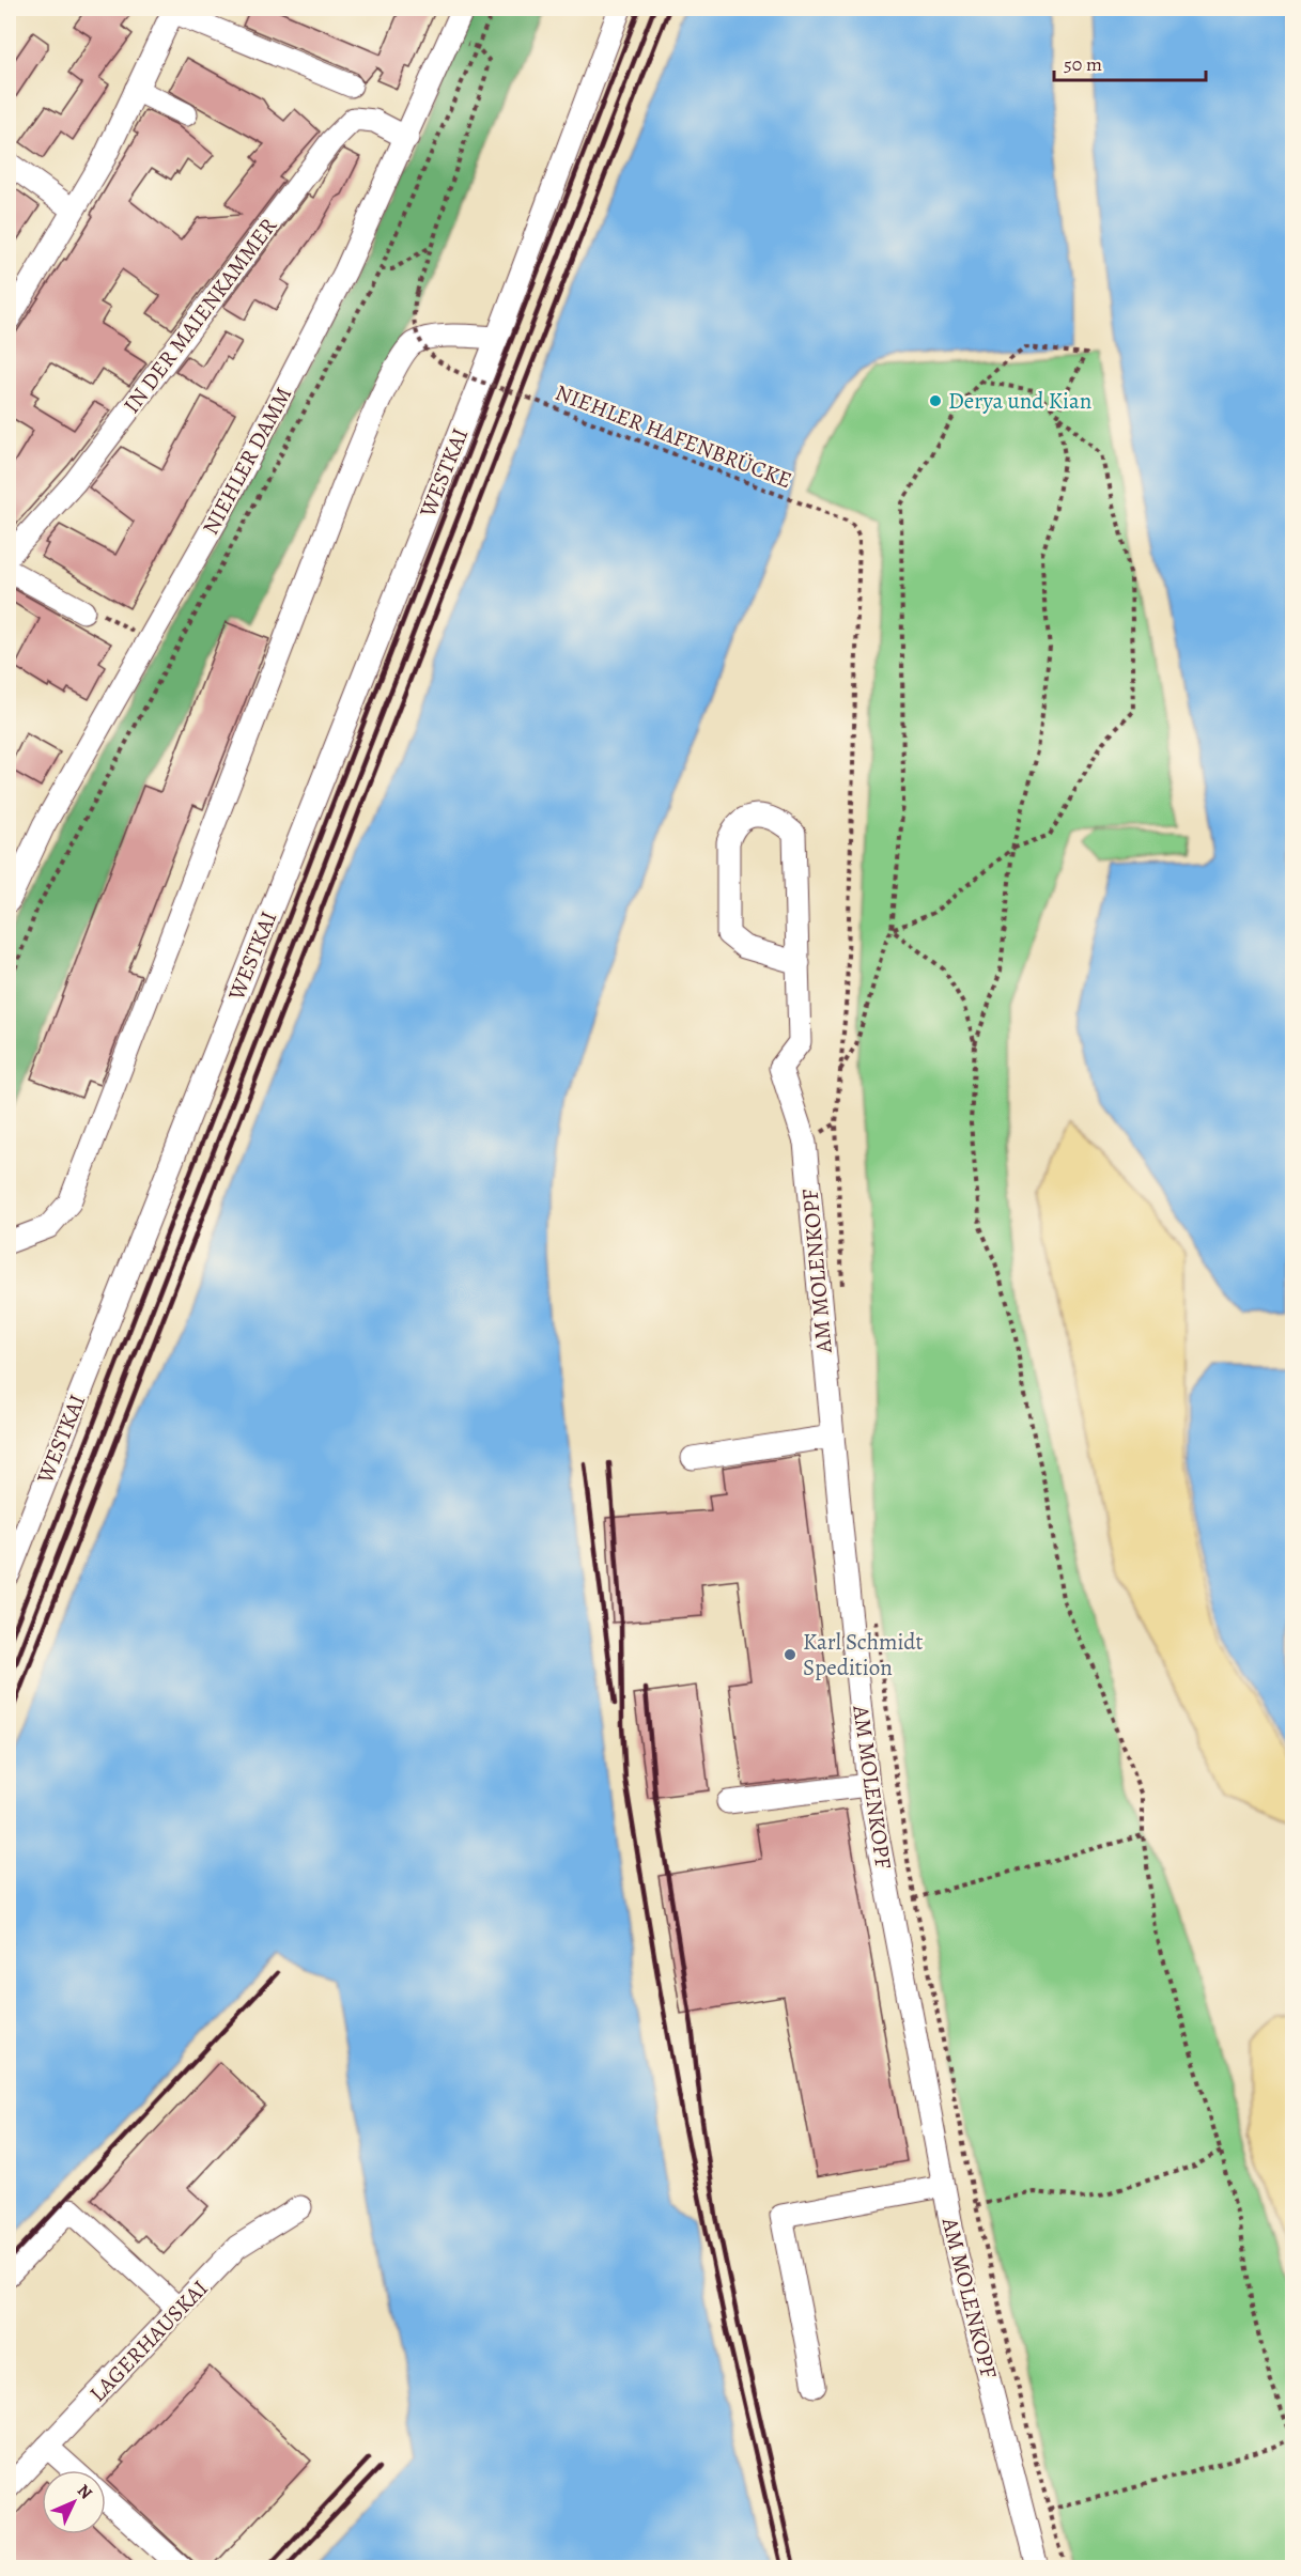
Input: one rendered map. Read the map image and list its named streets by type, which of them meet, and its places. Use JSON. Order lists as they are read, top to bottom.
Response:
{
  "streets": {
    "street": [
      "IN DER MAIENKAMMER",
      "NIEHLER DAMM",
      "WESTKAI",
      "AM MOLENKOPF",
      "LAGERHAUSKAI"
    ],
    "path": ["NIEHLER HAFENBRÜCKE"]
  },
  "crossings": [
    ["IN DER MAIENKAMMER", "NIEHLER DAMM"]
  ],
  "places": ["Derya und Kian", "Karl Schmidt Spedition"],
  "scale_bar": "50 m",
  "north": "top right"
}
